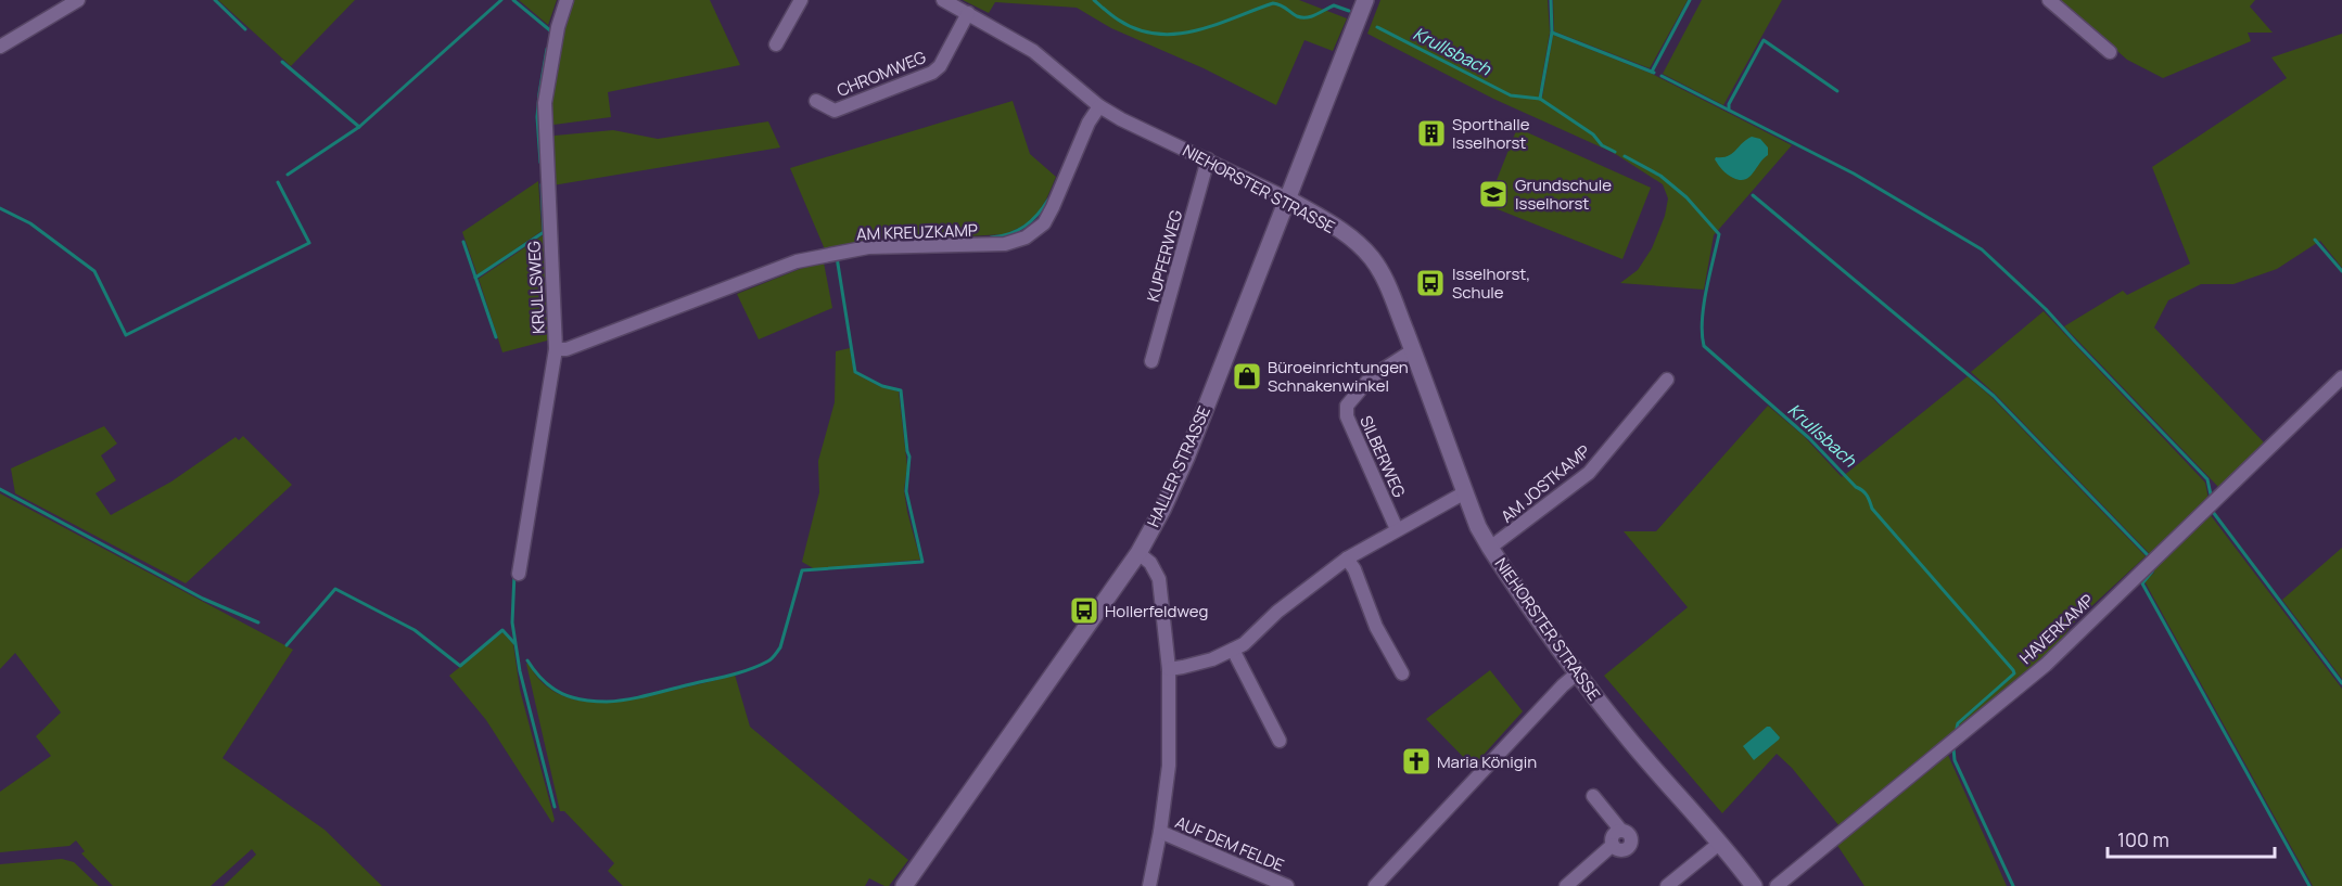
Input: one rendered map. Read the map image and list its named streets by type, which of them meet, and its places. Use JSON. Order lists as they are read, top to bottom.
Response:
{
  "streets": {
    "street": [
      "CHROMWEG",
      "NIEHORSTER STRASSE",
      "AM KREUZKAMP",
      "KUPFERWEG",
      "KRULLSWEG",
      "SILBERWEG",
      "HALLER STRASSE",
      "AM JOSTKAMP",
      "HAVERKAMP",
      "AUF DEM FELDE"
    ]
  },
  "crossings": [
    ["CHROMWEG", "NIEHORSTER STRASSE"],
    ["NIEHORSTER STRASSE", "AM KREUZKAMP"],
    ["NIEHORSTER STRASSE", "KUPFERWEG"],
    ["NIEHORSTER STRASSE", "SILBERWEG"],
    ["NIEHORSTER STRASSE", "HALLER STRASSE"],
    ["NIEHORSTER STRASSE", "AM JOSTKAMP"],
    ["AM KREUZKAMP", "KRULLSWEG"]
  ],
  "water": ["Krullsbach"],
  "places": {
    "building": ["Sporthalle Isselhorst"],
    "school or university": ["Grundschule Isselhorst"],
    "bus stop": ["Isselhorst, Schule", "Hollerfeldweg"],
    "shop": ["Büroeinrichtungen Schnakenwinkel"],
    "church": ["Maria Königin"]
  },
  "scale_bar": "100 m"
}
